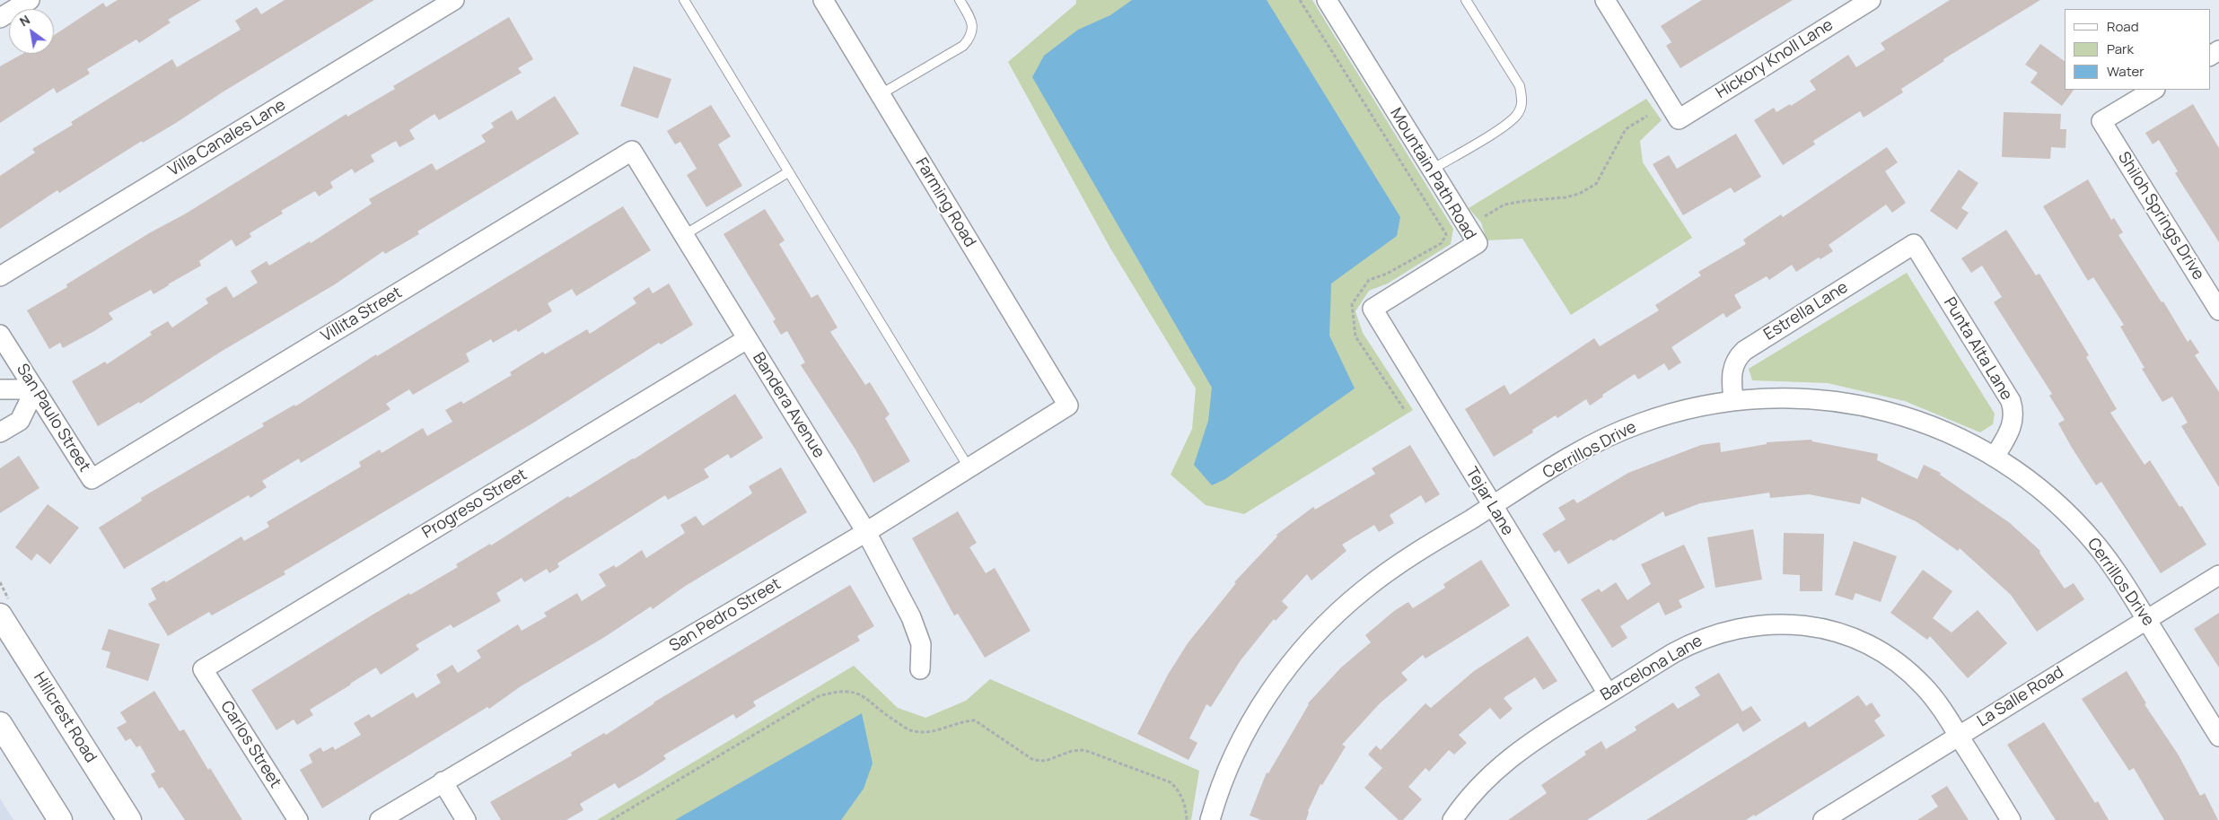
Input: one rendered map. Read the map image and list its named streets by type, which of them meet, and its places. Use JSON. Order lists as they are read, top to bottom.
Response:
{
  "streets": {
    "street": [
      "Hickory Knoll Lane",
      "Villa Canales Lane",
      "Mountain Path Road",
      "Farming Road",
      "Shiloh Springs Drive",
      "Estrella Lane",
      "Villita Street",
      "Punta Alta Lane",
      "Bandera Avenue",
      "San Paulo Street",
      "Cerrillos Drive",
      "Tejar Lane",
      "Progreso Street",
      "San Pedro Street",
      "Barcelona Lane",
      "La Salle Road",
      "Hillcrest Road",
      "Carlos Street"
    ]
  },
  "crossings": [
    ["Mountain Path Road", "Tejar Lane"],
    ["Farming Road", "San Pedro Street"],
    ["Estrella Lane", "Punta Alta Lane"],
    ["Estrella Lane", "Cerrillos Drive"],
    ["Villita Street", "Bandera Avenue"],
    ["Villita Street", "San Paulo Street"],
    ["Punta Alta Lane", "Cerrillos Drive"],
    ["Bandera Avenue", "Progreso Street"],
    ["Bandera Avenue", "San Pedro Street"],
    ["Cerrillos Drive", "Tejar Lane"],
    ["Cerrillos Drive", "La Salle Road"],
    ["Tejar Lane", "Barcelona Lane"],
    ["Progreso Street", "Carlos Street"],
    ["Barcelona Lane", "La Salle Road"]
  ],
  "legend": ["Road", "Park", "Water"],
  "north": "top left"
}
